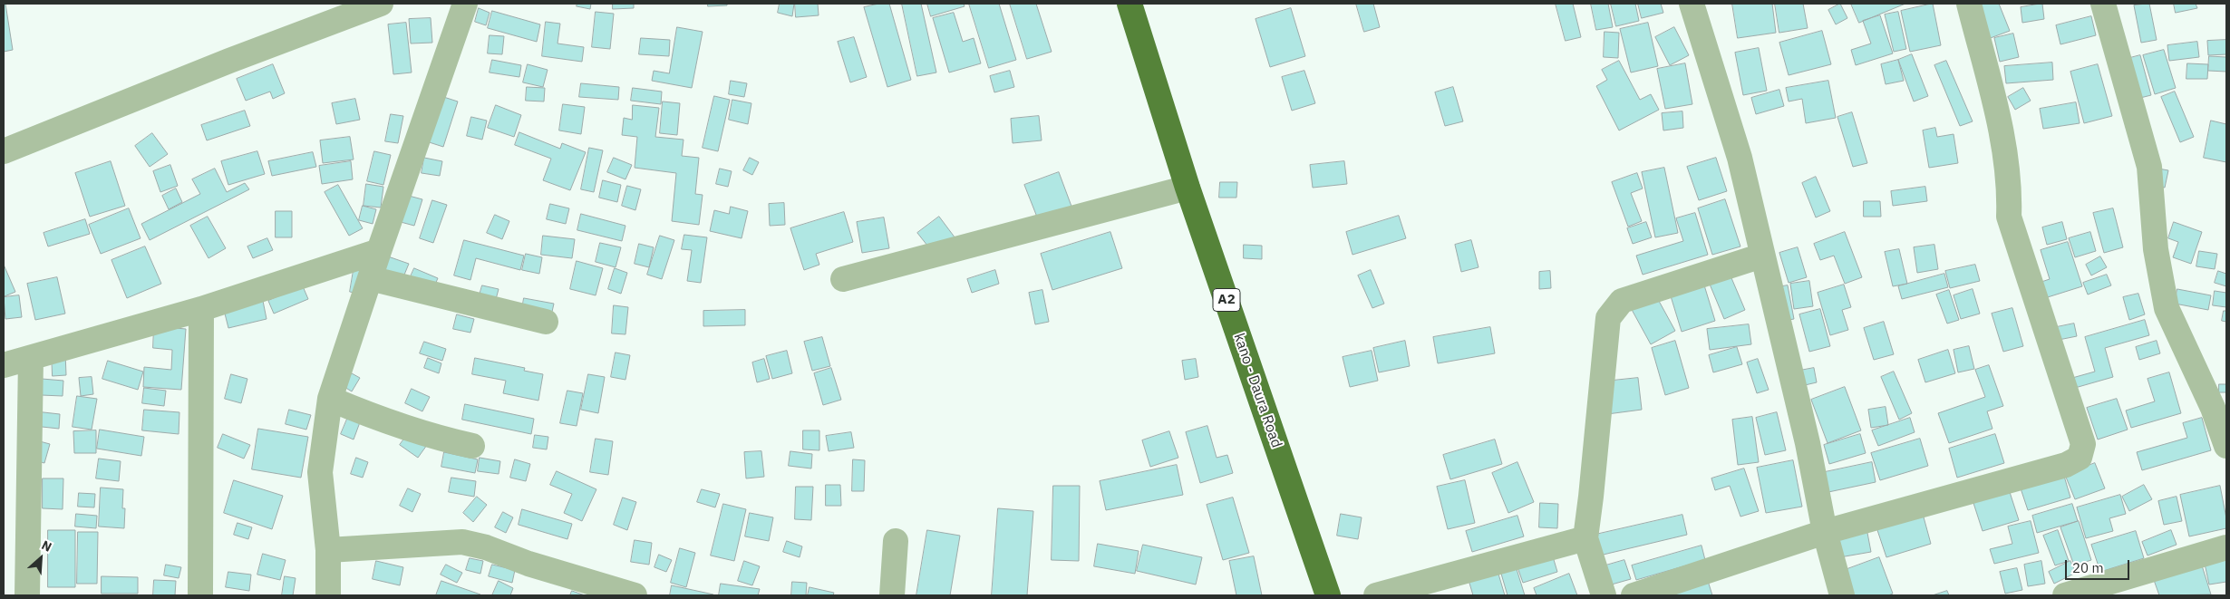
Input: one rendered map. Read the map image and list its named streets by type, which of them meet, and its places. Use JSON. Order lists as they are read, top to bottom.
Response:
{
  "streets": {
    "highway": ["A2", "kano - Daura Road"]
  },
  "scale_bar": "20 m",
  "north": "top right"
}
